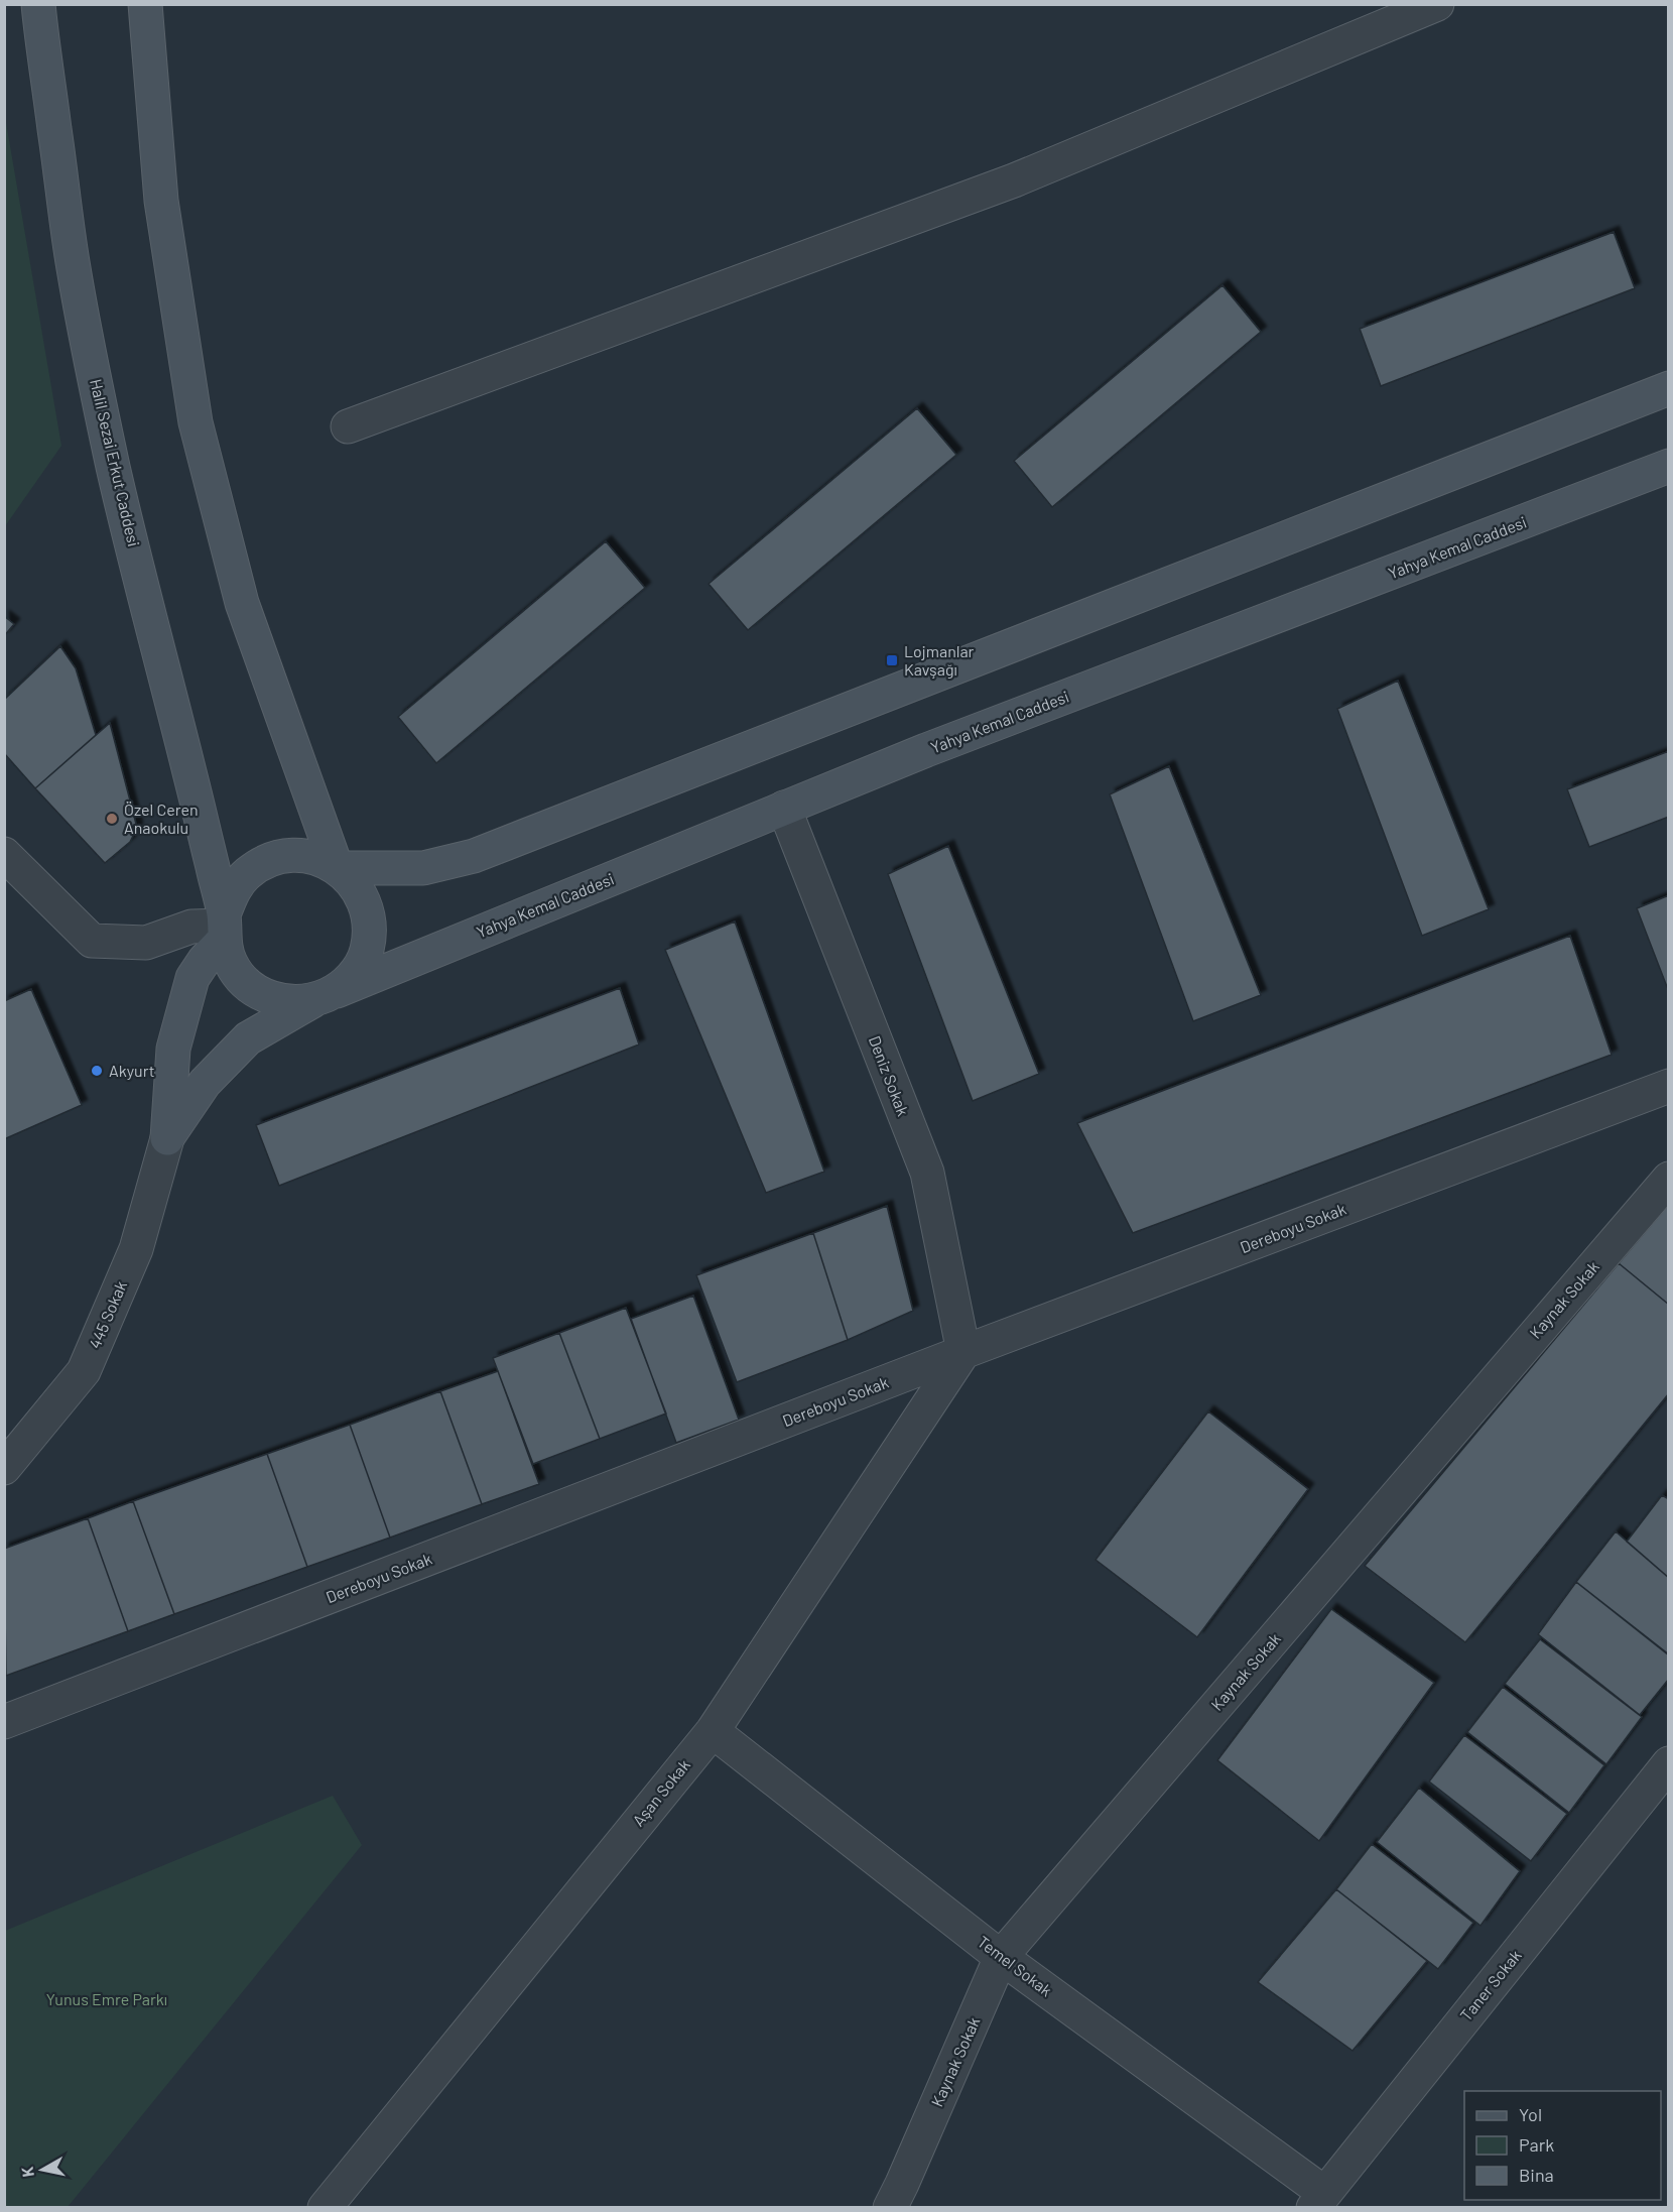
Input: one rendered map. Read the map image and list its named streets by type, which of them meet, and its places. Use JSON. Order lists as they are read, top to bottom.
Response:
{
  "streets": {
    "main road": ["Halil Sezai Erkut Caddesi", "Yahya Kemal Caddesi", "445 Sokak"],
    "street": [
      "Deniz Sokak",
      "Dereboyu Sokak",
      "Kaynak Sokak",
      "Aşan Sokak",
      "Temel Sokak",
      "Taner Sokak"
    ]
  },
  "crossings": [
    ["Halil Sezai Erkut Caddesi", "Yahya Kemal Caddesi"],
    ["Halil Sezai Erkut Caddesi", "445 Sokak"],
    ["Yahya Kemal Caddesi", "Deniz Sokak"],
    ["Yahya Kemal Caddesi", "445 Sokak"],
    ["Deniz Sokak", "Dereboyu Sokak"],
    ["Deniz Sokak", "Aşan Sokak"],
    ["Dereboyu Sokak", "Aşan Sokak"],
    ["Kaynak Sokak", "Temel Sokak"],
    ["Aşan Sokak", "Temel Sokak"],
    ["Temel Sokak", "Taner Sokak"]
  ],
  "parks": ["Yunus Emre Parkı"],
  "places": {
    "transit": ["Lojmanlar Kavşağı"],
    "other": ["Özel Ceren Anaokulu", "Akyurt"]
  },
  "legend": ["Yol", "Park", "Bina"],
  "north": "left"
}
